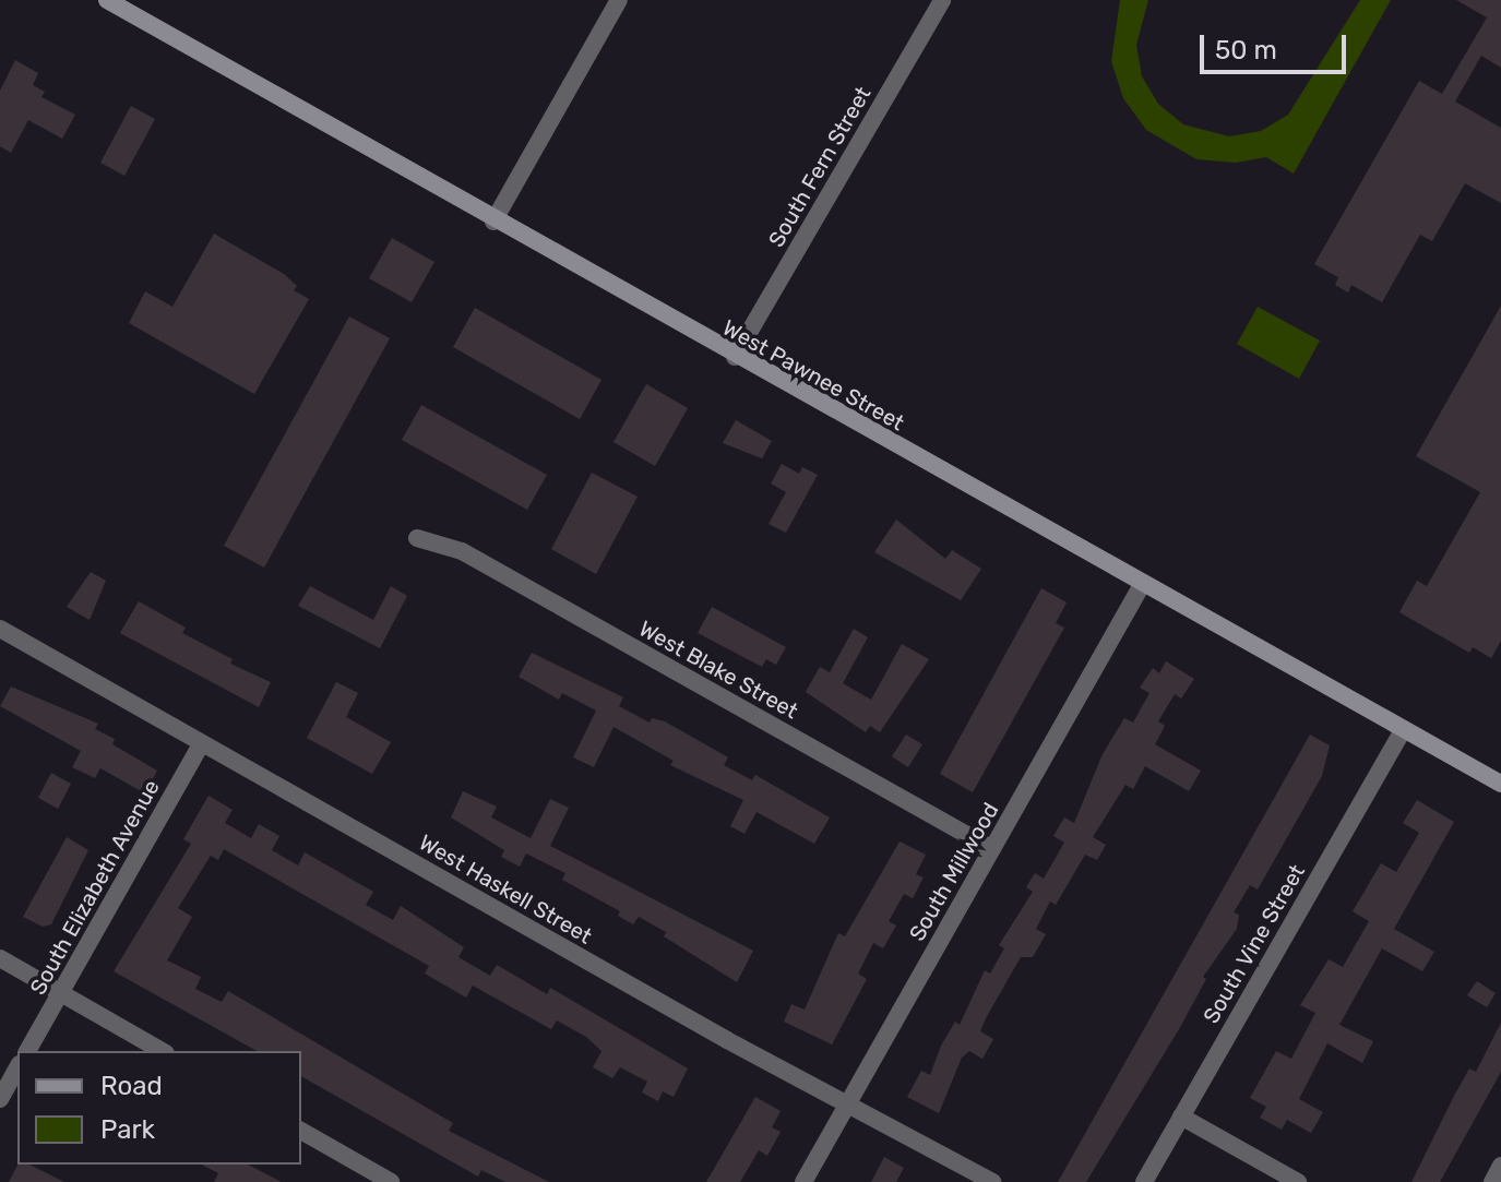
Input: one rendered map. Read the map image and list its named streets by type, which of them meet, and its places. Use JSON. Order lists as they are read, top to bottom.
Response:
{
  "streets": {
    "main road": ["West Pawnee Street"],
    "street": [
      "South Fern Street",
      "West Blake Street",
      "South Millwood",
      "South Elizabeth Avenue",
      "West Haskell Street",
      "South Vine Street"
    ]
  },
  "crossings": [
    ["South Fern Street", "West Pawnee Street"],
    ["West Pawnee Street", "South Millwood"],
    ["West Pawnee Street", "South Vine Street"],
    ["West Blake Street", "South Millwood"],
    ["South Millwood", "West Haskell Street"],
    ["South Elizabeth Avenue", "West Haskell Street"]
  ],
  "legend": ["Road", "Park"],
  "scale_bar": "50 m"
}
